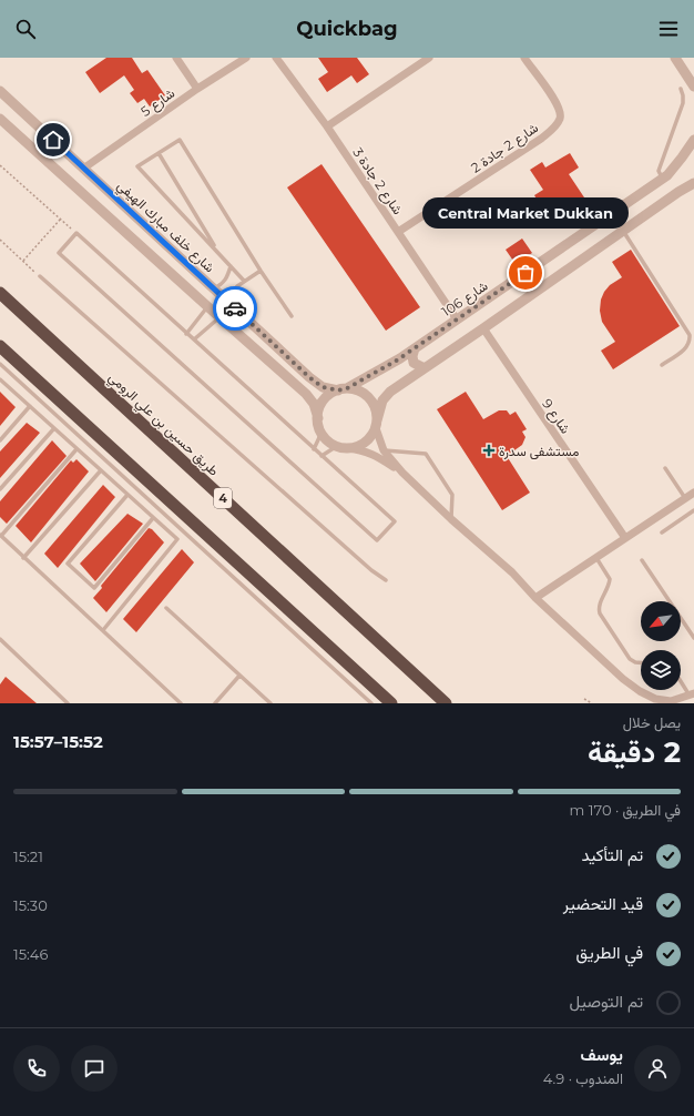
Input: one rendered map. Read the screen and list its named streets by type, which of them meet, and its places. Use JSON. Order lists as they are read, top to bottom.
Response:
{
  "streets": {
    "highway": ["طريق حسين بن علي الرومي", "4"],
    "street": [
      "شارع 5",
      "شارع 2 جادة 2",
      "شارع 2 جادة 3",
      "شارع خلف مبارك الهيفي",
      "شارع 106",
      "شارع 9"
    ]
  },
  "crossings": [
    ["شارع 5", "شارع خلف مبارك الهيفي"],
    ["شارع 2 جادة 2", "شارع 2 جادة 3"],
    ["شارع 2 جادة 3", "شارع 106"],
    ["شارع خلف مبارك الهيفي", "شارع 106"]
  ],
  "places": {
    "other": ["Central Market Dukkan"],
    "health": ["مستشفى سدرة"]
  },
  "north": "bottom left",
  "page": {
    "header": "Quickbag",
    "bubble": "Central Market Dukkan",
    "heading": ["2 دقيقة", "يصل خلال", "15:52–15:57"],
    "panel": ["يوسف", "المندوب · 4.9"],
    "bar": "في الطريق · 170 m",
    "list": [
      ["تم التأكيد", "15:21"],
      ["قيد التحضير", "15:30"],
      ["في الطريق", "15:46"],
      "تم التوصيل"
    ]
  }
}
